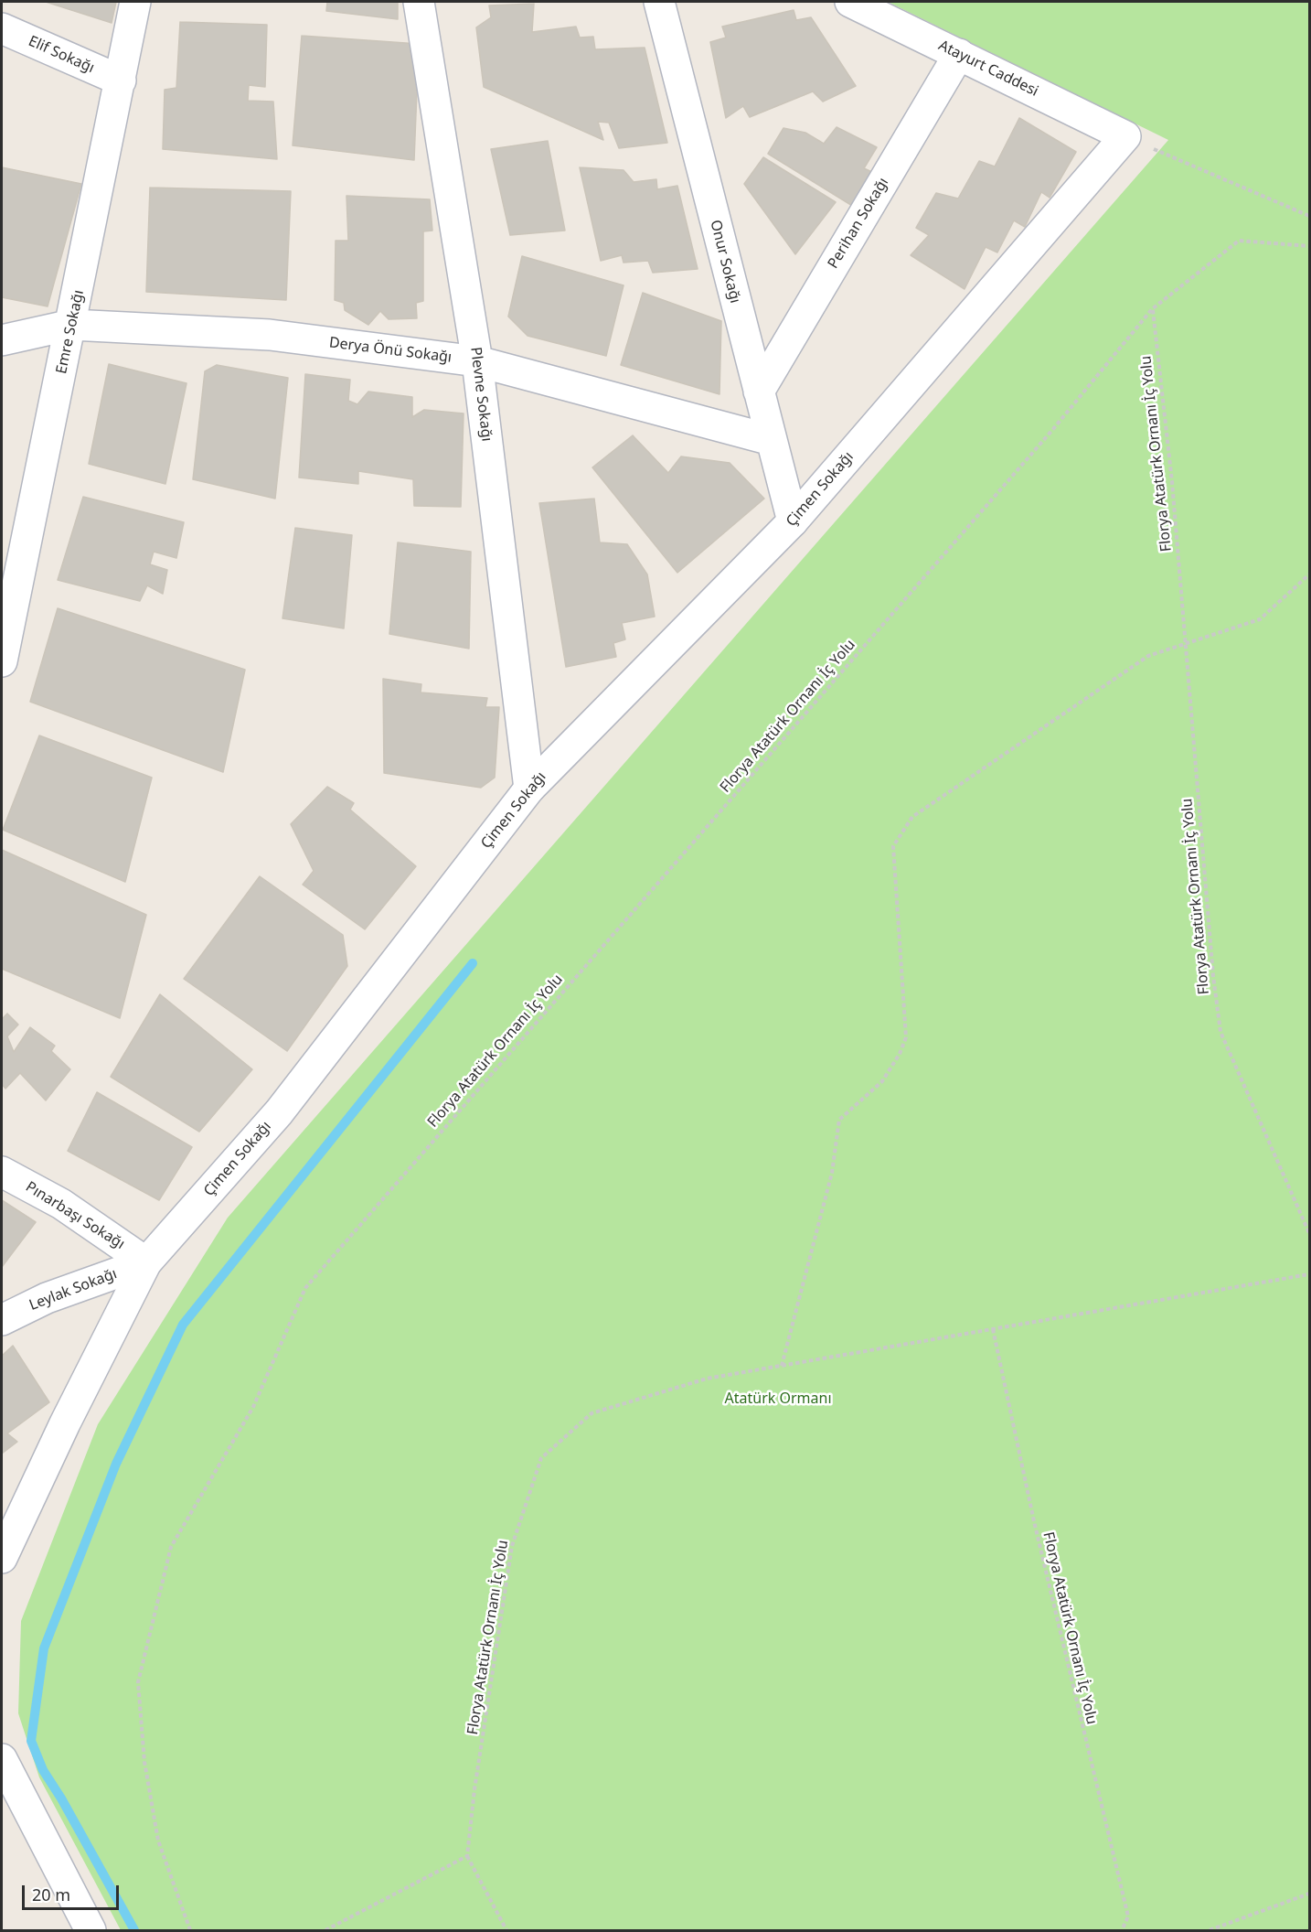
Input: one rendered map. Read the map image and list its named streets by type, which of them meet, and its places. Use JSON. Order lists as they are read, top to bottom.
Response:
{
  "streets": {
    "street": [
      "Elif Sokağı",
      "Atayurt Caddesi",
      "Perihan Sokağı",
      "Onur Sokağı",
      "Emre Sokağı",
      "Derya Önü Sokağı",
      "Plevne Sokağı",
      "Çimen Sokağı",
      "Pınarbaşı Sokağı",
      "Leylak Sokağı"
    ],
    "path": ["Florya Atatürk Ornanı İç Yolu"]
  },
  "crossings": [
    ["Elif Sokağı", "Emre Sokağı"],
    ["Atayurt Caddesi", "Perihan Sokağı"],
    ["Atayurt Caddesi", "Çimen Sokağı"],
    ["Perihan Sokağı", "Onur Sokağı"],
    ["Onur Sokağı", "Derya Önü Sokağı"],
    ["Onur Sokağı", "Çimen Sokağı"],
    ["Emre Sokağı", "Derya Önü Sokağı"],
    ["Derya Önü Sokağı", "Plevne Sokağı"],
    ["Plevne Sokağı", "Çimen Sokağı"],
    ["Çimen Sokağı", "Pınarbaşı Sokağı"],
    ["Çimen Sokağı", "Leylak Sokağı"],
    ["Pınarbaşı Sokağı", "Leylak Sokağı"]
  ],
  "parks": ["Atatürk Ormanı"],
  "scale_bar": "20 m"
}
